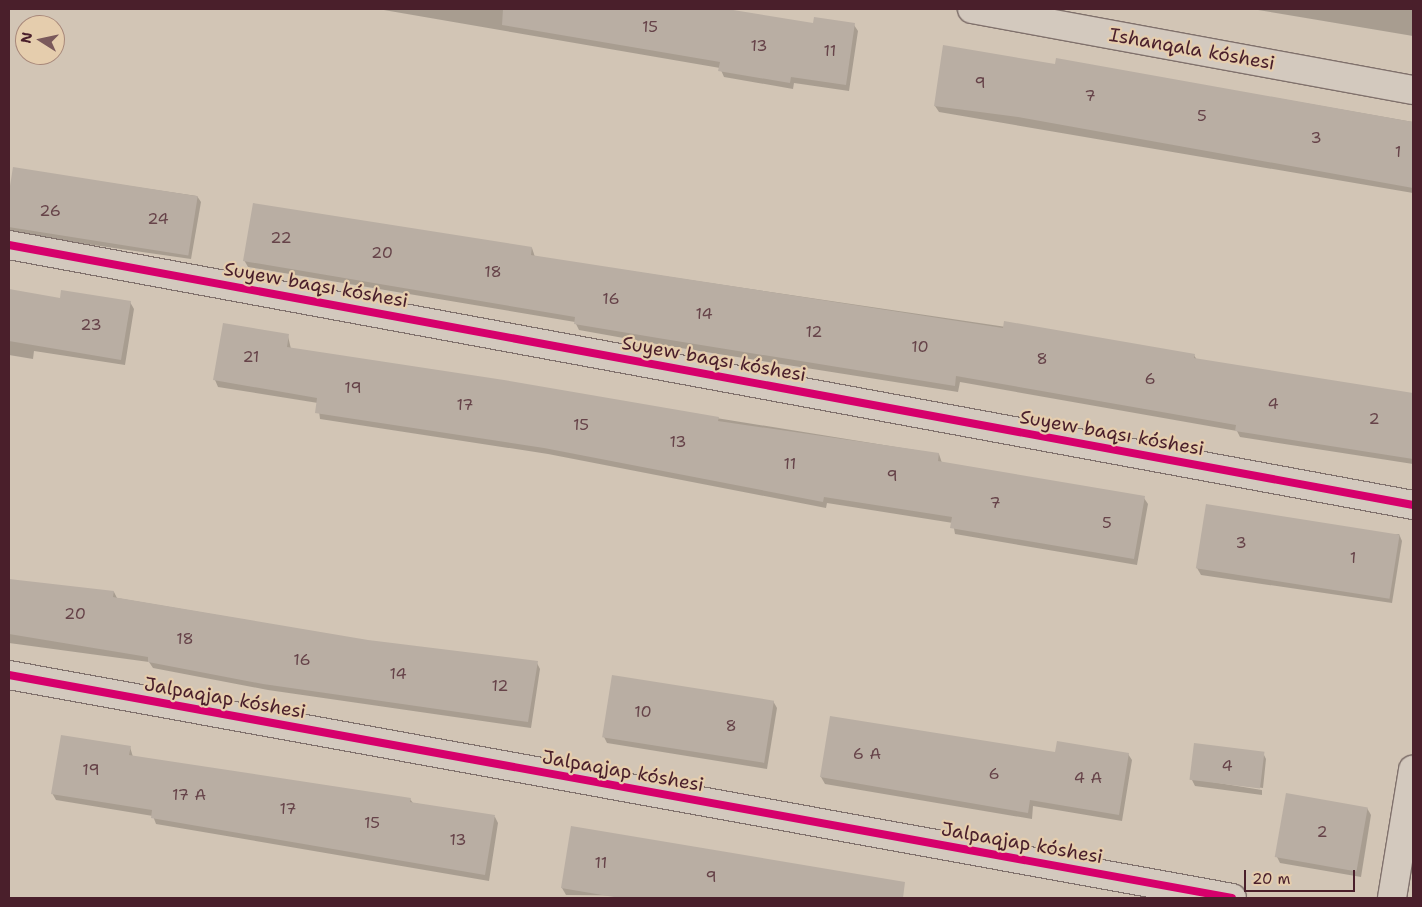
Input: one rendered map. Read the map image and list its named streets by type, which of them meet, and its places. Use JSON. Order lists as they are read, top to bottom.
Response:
{
  "streets": {
    "street": ["Ishanqala kóshesi", "Suyew baqsı kóshesi", "Jalpaqjap kóshesi"]
  },
  "house_numbers": [
    "15",
    "13",
    "11",
    "9",
    "7",
    "5",
    "3",
    "1",
    "26",
    "24",
    "22",
    "20",
    "18",
    "16",
    "14",
    "23",
    "12",
    "10",
    "21",
    "8",
    "6",
    "19",
    "4",
    "17",
    "2",
    "15",
    "13",
    "11",
    "9",
    "7",
    "5",
    "3",
    "1",
    "20",
    "18",
    "16",
    "14",
    "12",
    "10",
    "8",
    "6 А",
    "4",
    "19",
    "6",
    "4 А",
    "17 А",
    "17",
    "15",
    "2",
    "13",
    "11",
    "9"
  ],
  "scale_bar": "20 m",
  "north": "left"
}
